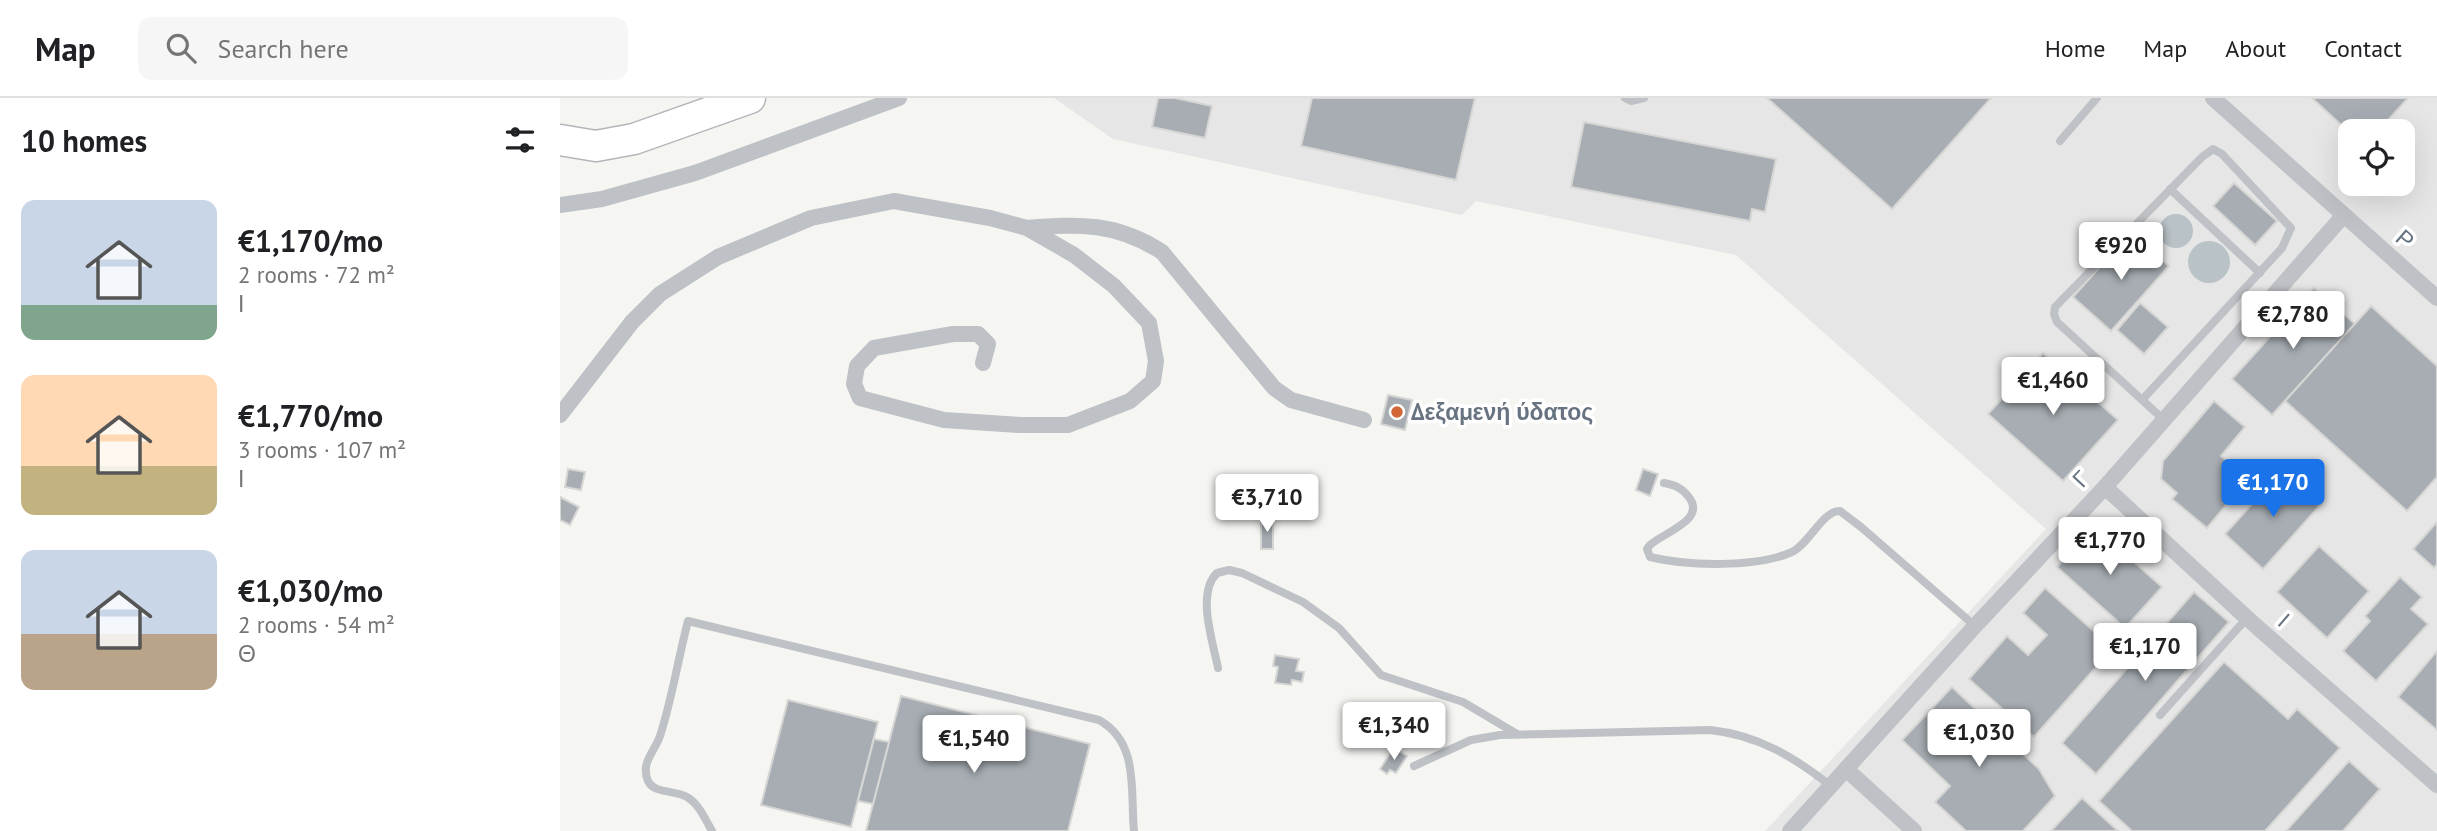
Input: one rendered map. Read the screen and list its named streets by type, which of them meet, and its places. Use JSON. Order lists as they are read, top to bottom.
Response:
{
  "streets": {
    "street": ["Ρ", "Γ", "Ι"]
  },
  "crossings": [
    ["Ρ", "Γ"],
    ["Γ", "Ι"]
  ],
  "places": ["Δεξαμενή ύδατος"],
  "page": {
    "header": "Map",
    "search": "Search here",
    "nav": [
      "Home",
      "Map",
      "About",
      "Contact"
    ],
    "heading": "10 homes",
    "list": [
      {
        "name": "€1,170/mo",
        "note": "2 rooms · 72 m² · Ι"
      },
      {
        "name": "€1,770/mo",
        "note": "3 rooms · 107 m² · Ι"
      },
      {
        "name": "€1,030/mo",
        "note": "2 rooms · 54 m² · Θ"
      }
    ],
    "price": [
      "€920",
      "€2,780",
      "€1,460",
      "€1,170",
      "€3,710",
      "€1,770",
      "€1,170",
      "€1,340",
      "€1,030",
      "€1,540"
    ]
  }
}
